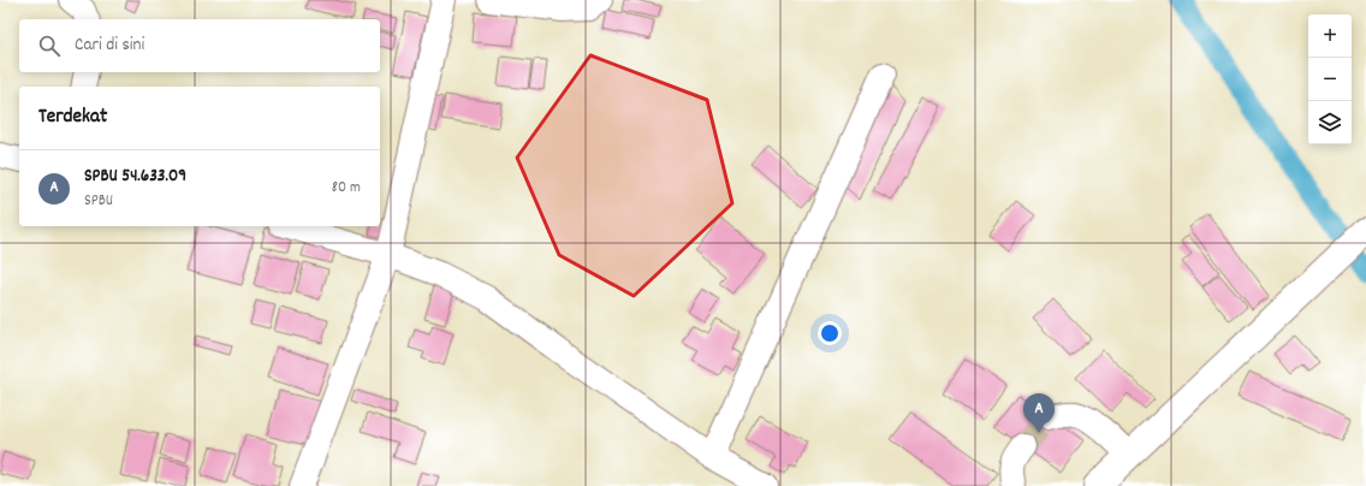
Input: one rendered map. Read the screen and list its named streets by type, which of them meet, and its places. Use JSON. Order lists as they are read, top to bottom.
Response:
{
  "page": {
    "map_buttons": ["+", "−"],
    "search": "Cari di sini",
    "heading": "Terdekat",
    "list": [
      {
        "mark": "A",
        "name": "SPBU 54.633.09",
        "note": "SPBU",
        "value": "80 m"
      }
    ],
    "pins": "A"
  }
}
